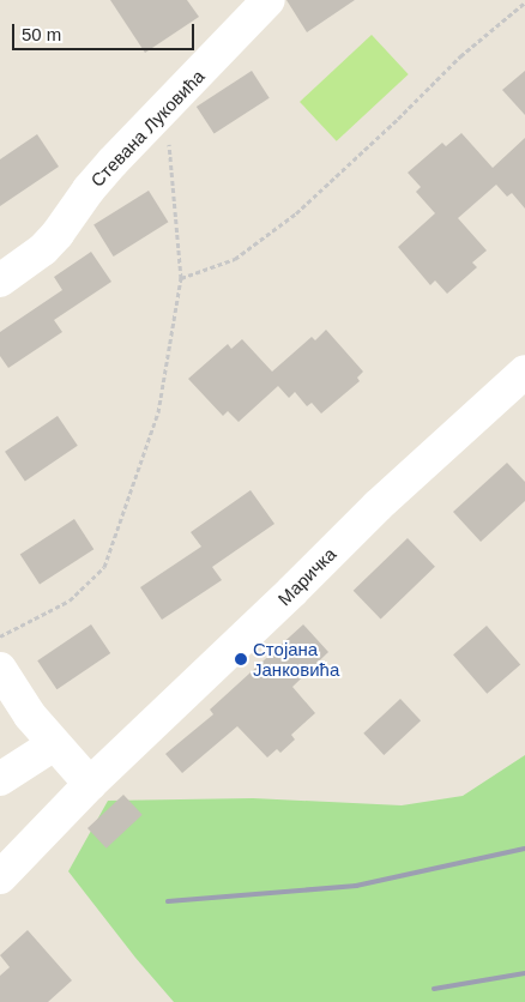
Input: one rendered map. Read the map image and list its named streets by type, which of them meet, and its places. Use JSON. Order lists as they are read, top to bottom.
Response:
{
  "streets": {
    "street": ["Стевана Луковића", "Маричка"]
  },
  "places": ["Стојана Јанковића"],
  "scale_bar": "50 m"
}
